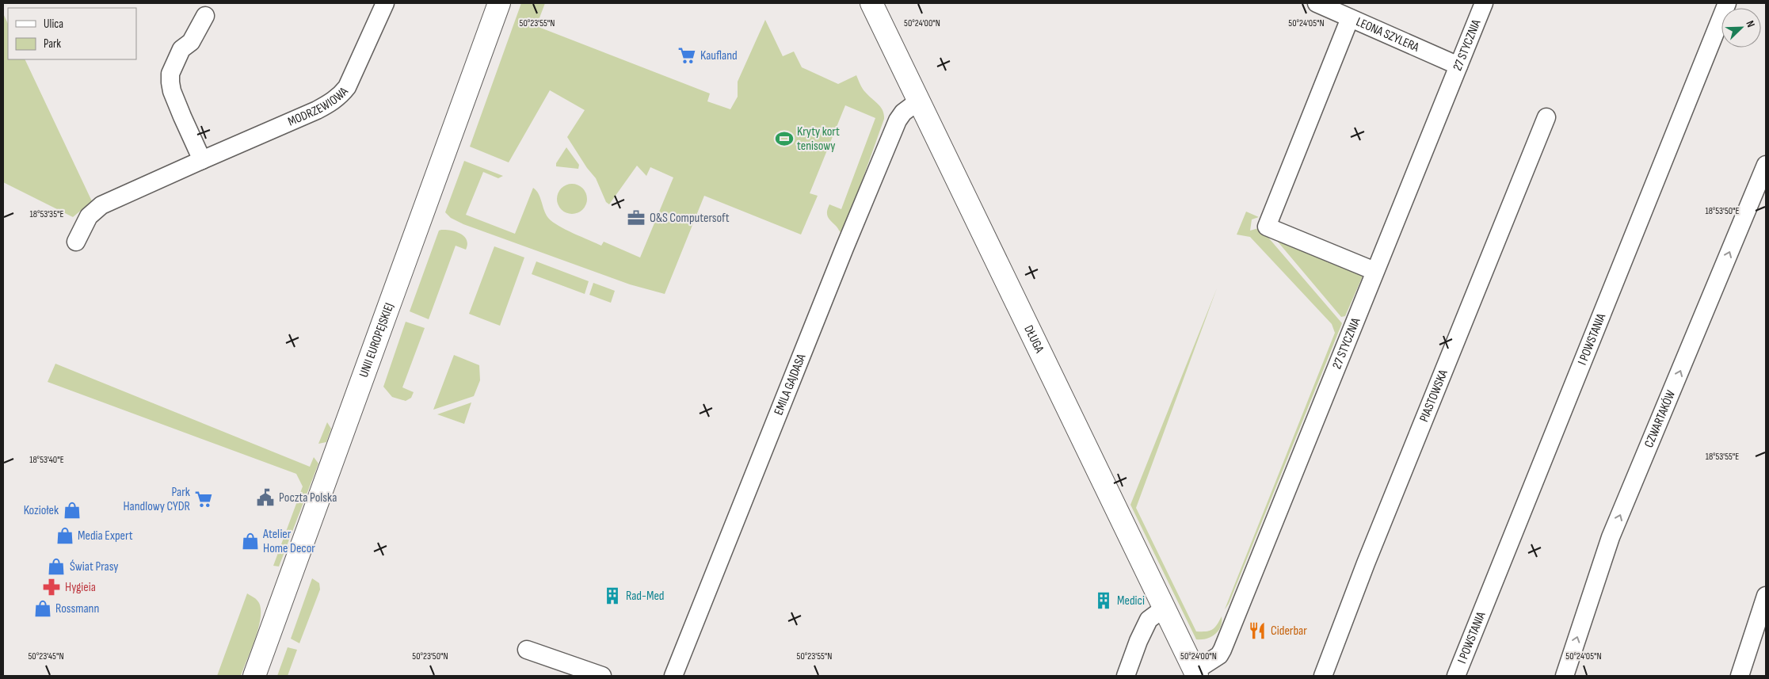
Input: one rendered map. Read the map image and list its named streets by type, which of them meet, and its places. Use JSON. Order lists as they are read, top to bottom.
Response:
{
  "streets": {
    "street": [
      "LEONA SZYLERA",
      "27 STYCZNIA",
      "MODRZEWIOWA",
      "UNII EUROPEJSKIEJ",
      "I POWSTANIA",
      "DŁUGA",
      "EMILA GAJDASA",
      "PIASTOWSKA",
      "CZWARTAKÓW"
    ]
  },
  "crossings": [
    ["LEONA SZYLERA", "27 STYCZNIA"],
    ["27 STYCZNIA", "DŁUGA"],
    ["DŁUGA", "EMILA GAJDASA"]
  ],
  "one_way": ["CZWARTAKÓW"],
  "places": {
    "supermarket": ["Kaufland", "Park Handlowy CYDR"],
    "sports": ["Kryty kort tenisowy"],
    "office": ["O&S Computersoft"],
    "public building": ["Poczta Polska"],
    "shop": [
      "Koziołek",
      "Media Expert",
      "Atelier Home Decor",
      "Świat Prasy",
      "Rossmann"
    ],
    "pharmacy": ["Hygieia"],
    "building": ["Rad-Med", "Medici"],
    "restaurant": ["Ciderbar"]
  },
  "legend": ["Ulica", "Park"],
  "north": "top right",
  "coordinates": [
    "50°23'55\"N",
    "50°24'00\"N",
    "50°24'05\"N",
    "18°53'50\"E",
    "18°53'35\"E",
    "18°53'55\"E",
    "18°53'40\"E",
    "50°23'45\"N",
    "50°23'50\"N"
  ]
}
